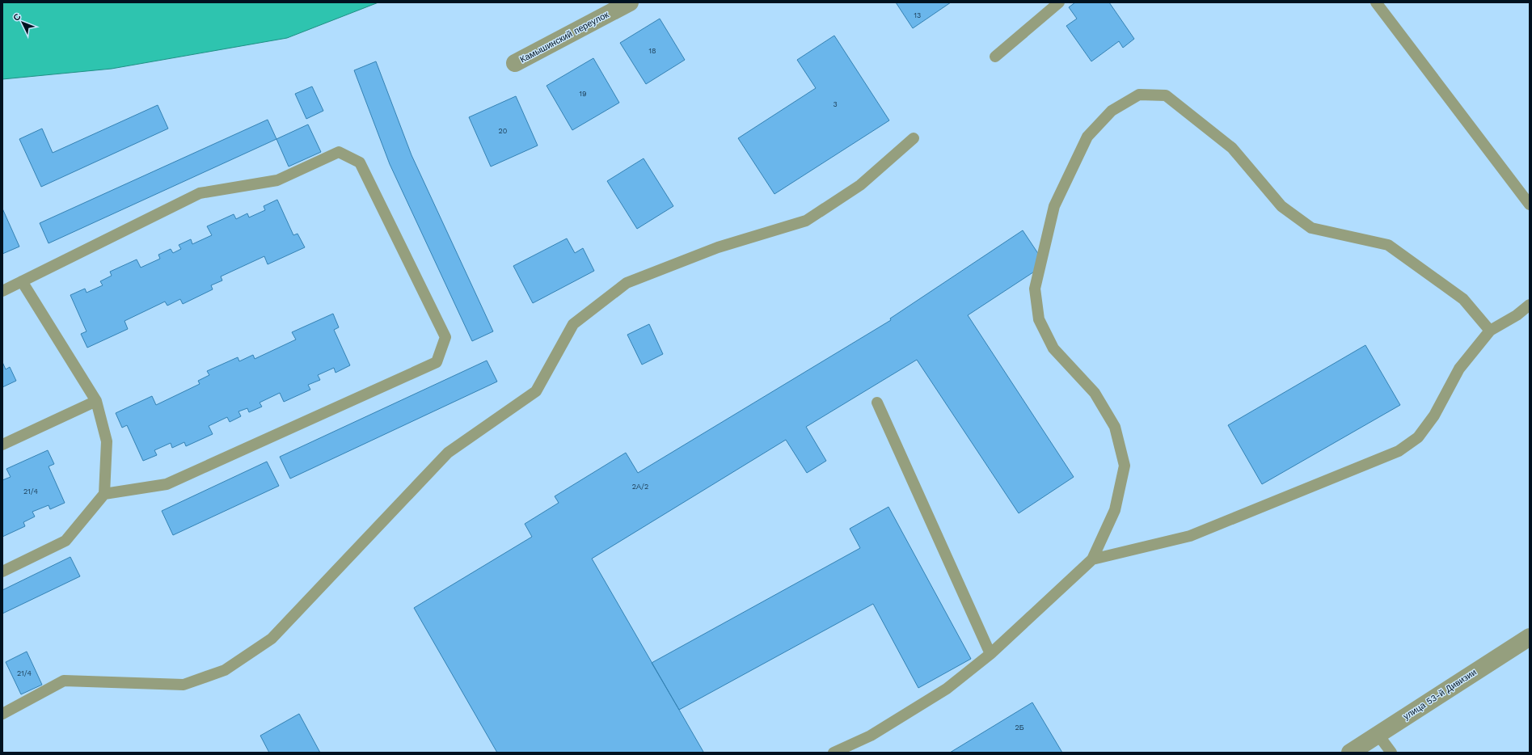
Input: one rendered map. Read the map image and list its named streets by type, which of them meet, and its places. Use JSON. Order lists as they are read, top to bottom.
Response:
{
  "streets": {
    "street": ["Камышинский переулок", "улица 53-й Дивизии"]
  },
  "house_numbers": [
    "13",
    "18",
    "19",
    "3",
    "20",
    "2А/2",
    "21/4",
    "21/4",
    "2Б"
  ],
  "north": "top left"
}
